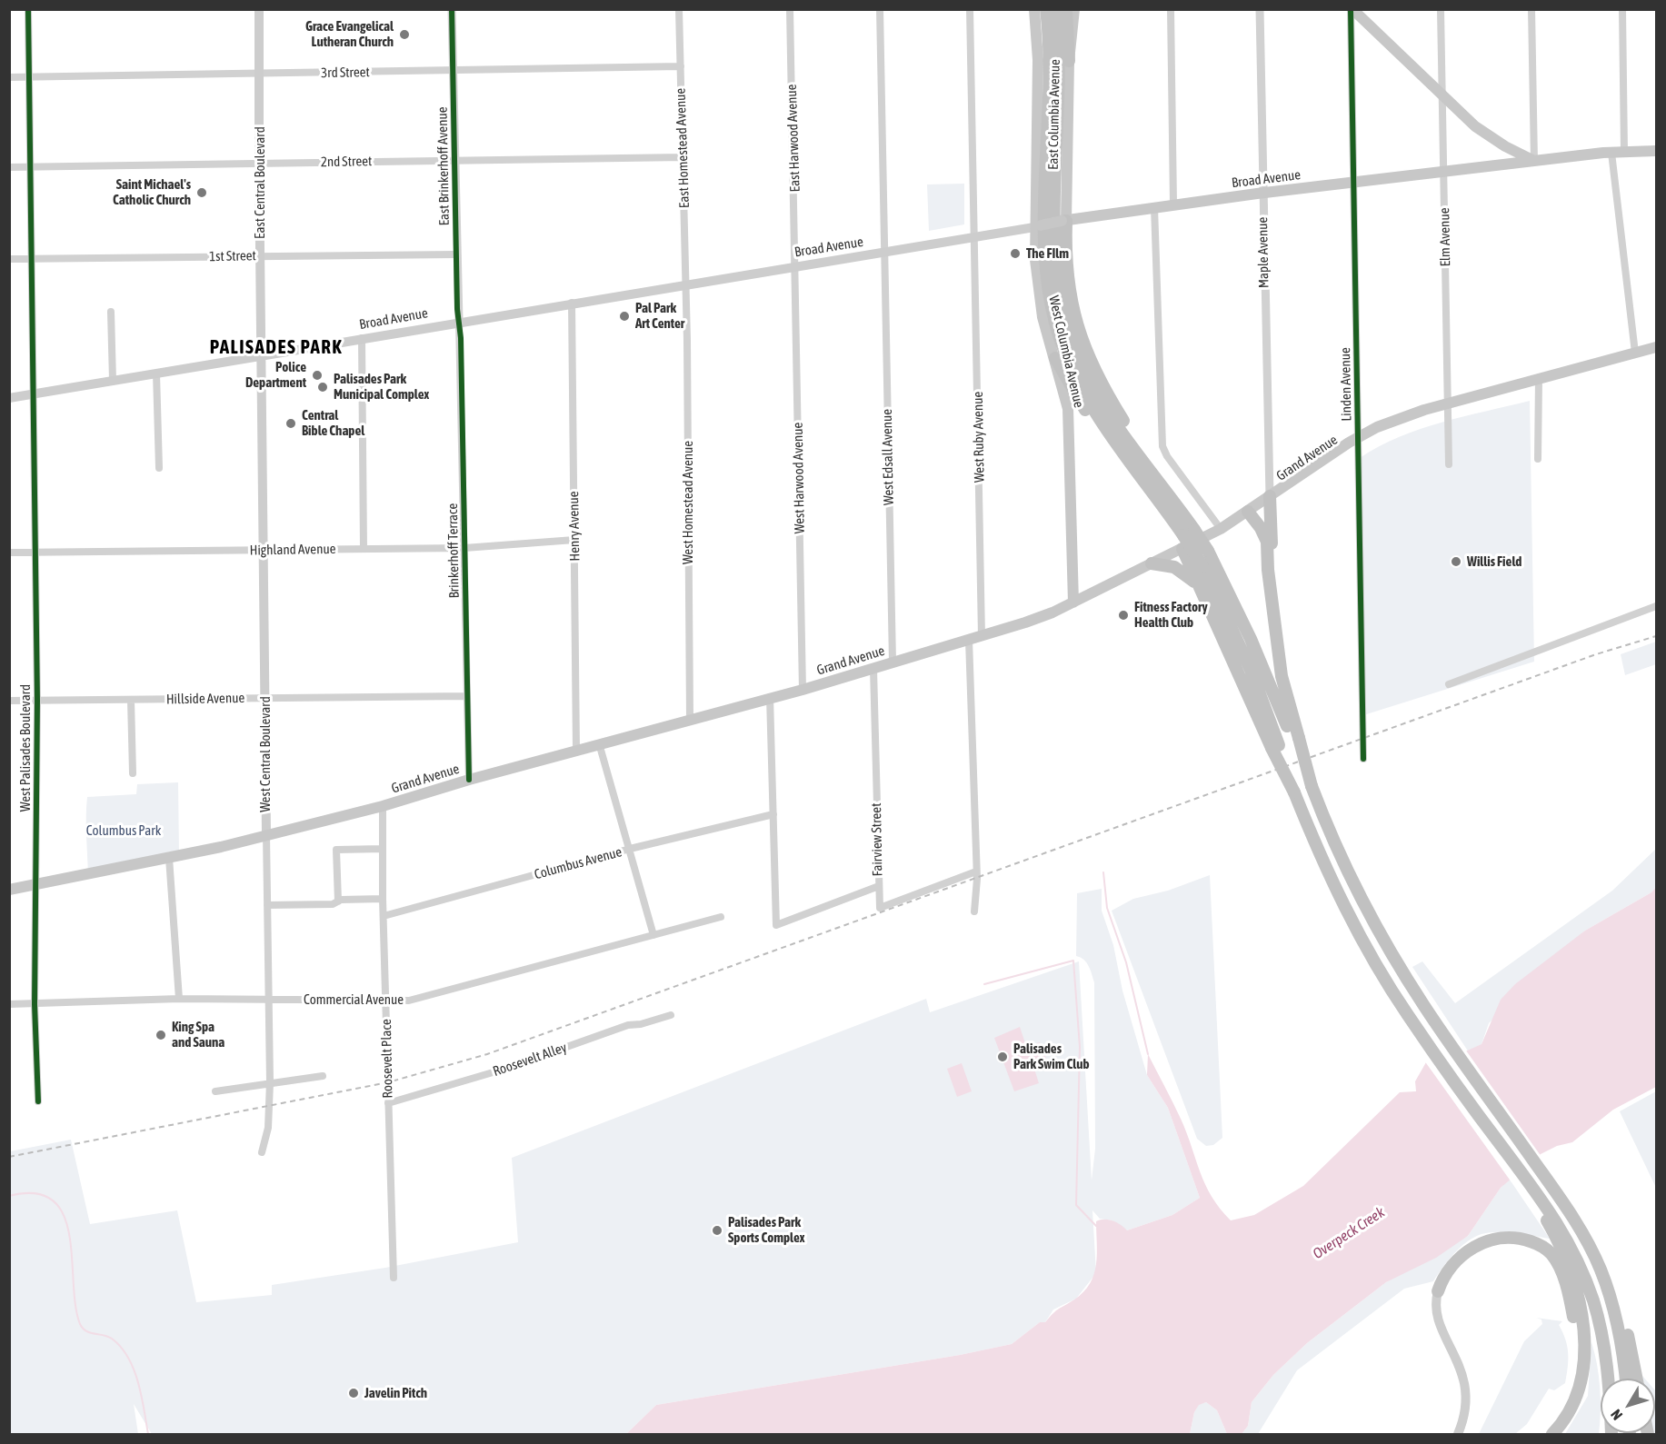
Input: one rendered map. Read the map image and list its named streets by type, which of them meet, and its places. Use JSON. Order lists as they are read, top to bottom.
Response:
{
  "streets": {
    "main road": [
      "East Columbia Avenue",
      "Broad Avenue",
      "East Central Boulevard",
      "West Columbia Avenue",
      "Grand Avenue",
      "West Central Boulevard"
    ],
    "street": [
      "3rd Street",
      "East Harwood Avenue",
      "East Homestead Avenue",
      "2nd Street",
      "East Brinkerhoff Avenue",
      "Elm Avenue",
      "Maple Avenue",
      "1st Street",
      "Linden Avenue",
      "West Ruby Avenue",
      "West Edsall Avenue",
      "West Harwood Avenue",
      "West Homestead Avenue",
      "Henry Avenue",
      "Highland Avenue",
      "Brinkerhoff Terrace",
      "Hillside Avenue",
      "West Palisades Boulevard",
      "Fairview Street",
      "Columbus Avenue",
      "Commercial Avenue",
      "Roosevelt Place",
      "Roosevelt Alley"
    ]
  },
  "crossings": [
    ["3rd Street", "East Homestead Avenue"],
    ["3rd Street", "East Brinkerhoff Avenue"],
    ["3rd Street", "East Central Boulevard"],
    ["3rd Street", "West Palisades Boulevard"],
    ["East Columbia Avenue", "Broad Avenue"],
    ["East Harwood Avenue", "Broad Avenue"],
    ["East Harwood Avenue", "West Harwood Avenue"],
    ["East Homestead Avenue", "2nd Street"],
    ["East Homestead Avenue", "Broad Avenue"],
    ["East Homestead Avenue", "West Homestead Avenue"],
    ["2nd Street", "East Brinkerhoff Avenue"],
    ["2nd Street", "East Central Boulevard"],
    ["2nd Street", "West Palisades Boulevard"],
    ["East Brinkerhoff Avenue", "Broad Avenue"],
    ["East Brinkerhoff Avenue", "1st Street"],
    ["East Brinkerhoff Avenue", "Brinkerhoff Terrace"],
    ["Broad Avenue", "East Central Boulevard"],
    ["Broad Avenue", "Elm Avenue"],
    ["Broad Avenue", "Maple Avenue"],
    ["Broad Avenue", "West Columbia Avenue"],
    ["Broad Avenue", "Linden Avenue"],
    ["Broad Avenue", "West Ruby Avenue"],
    ["Broad Avenue", "West Edsall Avenue"],
    ["Broad Avenue", "West Harwood Avenue"],
    ["Broad Avenue", "West Homestead Avenue"],
    ["Broad Avenue", "Henry Avenue"],
    ["Broad Avenue", "Brinkerhoff Terrace"],
    ["Broad Avenue", "West Palisades Boulevard"],
    ["Broad Avenue", "West Central Boulevard"],
    ["East Central Boulevard", "1st Street"],
    ["East Central Boulevard", "West Central Boulevard"],
    ["Elm Avenue", "Grand Avenue"],
    ["Maple Avenue", "Grand Avenue"],
    ["1st Street", "West Palisades Boulevard"],
    ["West Columbia Avenue", "Grand Avenue"],
    ["Linden Avenue", "Grand Avenue"],
    ["West Ruby Avenue", "Grand Avenue"],
    ["West Edsall Avenue", "Grand Avenue"],
    ["Grand Avenue", "West Harwood Avenue"],
    ["Grand Avenue", "West Homestead Avenue"],
    ["Grand Avenue", "Henry Avenue"],
    ["Grand Avenue", "Brinkerhoff Terrace"],
    ["Grand Avenue", "West Palisades Boulevard"],
    ["Grand Avenue", "West Central Boulevard"],
    ["Grand Avenue", "Fairview Street"],
    ["Grand Avenue", "Roosevelt Place"],
    ["Henry Avenue", "Highland Avenue"],
    ["Highland Avenue", "Brinkerhoff Terrace"],
    ["Highland Avenue", "West Palisades Boulevard"],
    ["Highland Avenue", "West Central Boulevard"],
    ["Brinkerhoff Terrace", "Hillside Avenue"],
    ["Hillside Avenue", "West Palisades Boulevard"],
    ["Hillside Avenue", "West Central Boulevard"],
    ["West Palisades Boulevard", "Commercial Avenue"],
    ["West Central Boulevard", "Commercial Avenue"],
    ["Columbus Avenue", "Roosevelt Place"],
    ["Commercial Avenue", "Roosevelt Place"],
    ["Roosevelt Place", "Roosevelt Alley"]
  ],
  "districts": ["PALISADES PARK"],
  "water": ["Overpeck Creek"],
  "parks": ["Columbus Park"],
  "places": [
    "Grace Evangelical Lutheran Church",
    "Saint Michael's Catholic Church",
    "The FIlm",
    "Pal Park Art Center",
    "Police Department",
    "Palisades Park Municipal Complex",
    "Central Bible Chapel",
    "Willis Field",
    "Fitness Factory Health Club",
    "King Spa and Sauna",
    "Palisades Park Swim Club",
    "Palisades Park Sports Complex",
    "Javelin Pitch"
  ],
  "north": "bottom left"
}
